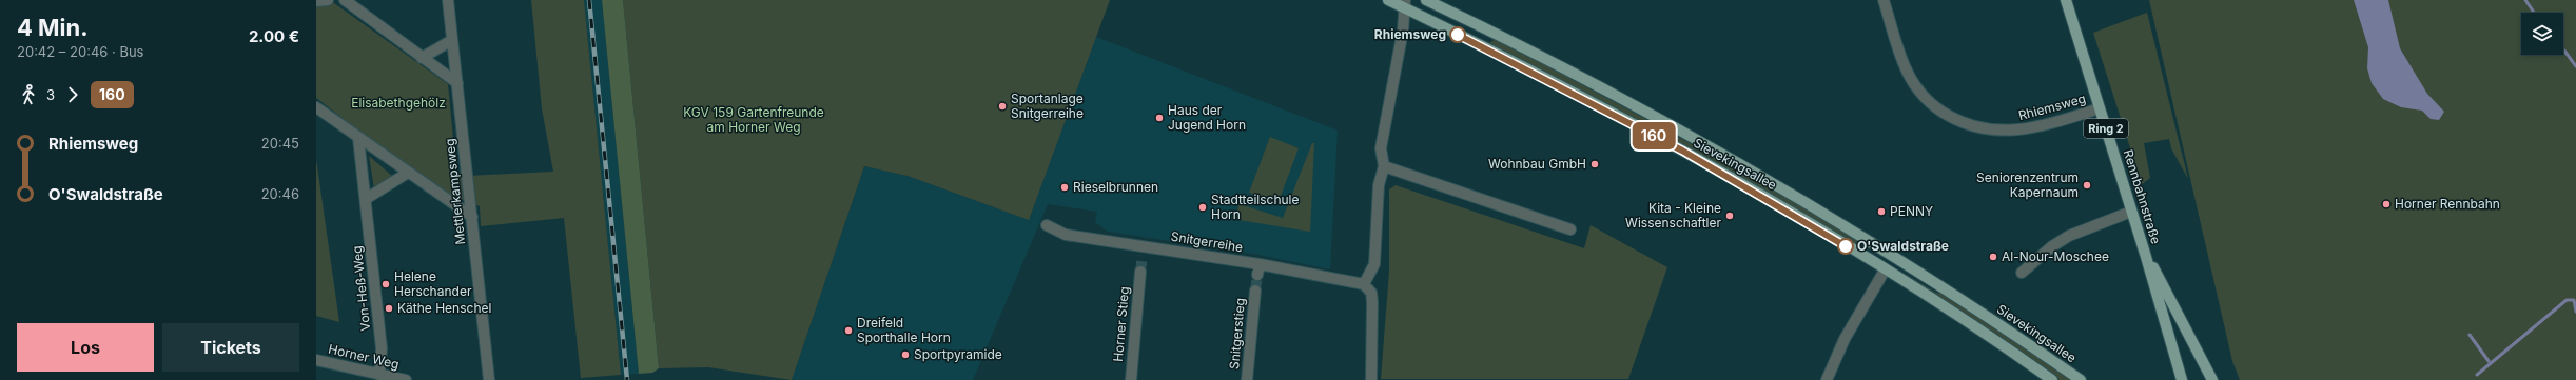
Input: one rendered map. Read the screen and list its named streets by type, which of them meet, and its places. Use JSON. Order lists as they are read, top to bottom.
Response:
{
  "streets": {
    "main road": ["Ring 2", "Sievekingsallee", "Rennbahnstraße"],
    "street": [
      "Rhiemsweg",
      "Mettlerkampsweg",
      "Snitgerreihe",
      "Von-Heß-Weg",
      "Horner Stieg",
      "Snitgerstieg",
      "Horner Weg"
    ]
  },
  "crossings": [
    ["Rhiemsweg", "Rennbahnstraße"],
    ["Von-Heß-Weg", "Horner Weg"]
  ],
  "parks": ["Elisabethgehölz", "KGV 159 Gartenfreunde am Horner Weg"],
  "places": [
    "Rhiemsweg",
    "Sportanlage Snitgerreihe",
    "Haus der Jugend Horn",
    "Wohnbau GmbH",
    "Seniorenzentrum Kapernaum",
    "Rieselbrunnen",
    "Horner Rennbahn",
    "Stadtteilschule Horn",
    "PENNY",
    "Kita - Kleine Wissenschaftler",
    "O'Swaldstraße",
    "Al-Nour-Moschee",
    "Helene Herschander",
    "Käthe Henschel",
    "Dreifeld Sporthalle Horn",
    "Sportpyramide"
  ],
  "lines": ["bus line 160"],
  "page": {
    "heading": ["4 Min.", "20:42 – 20:46 · Bus", "2.00 €"],
    "on_map": "160",
    "legs": ["3", "160"],
    "list": [
      {
        "name": "Rhiemsweg",
        "value": "20:45"
      },
      {
        "name": "O'Swaldstraße",
        "value": "20:46"
      }
    ],
    "buttons": ["Los", "Tickets"]
  }
}
